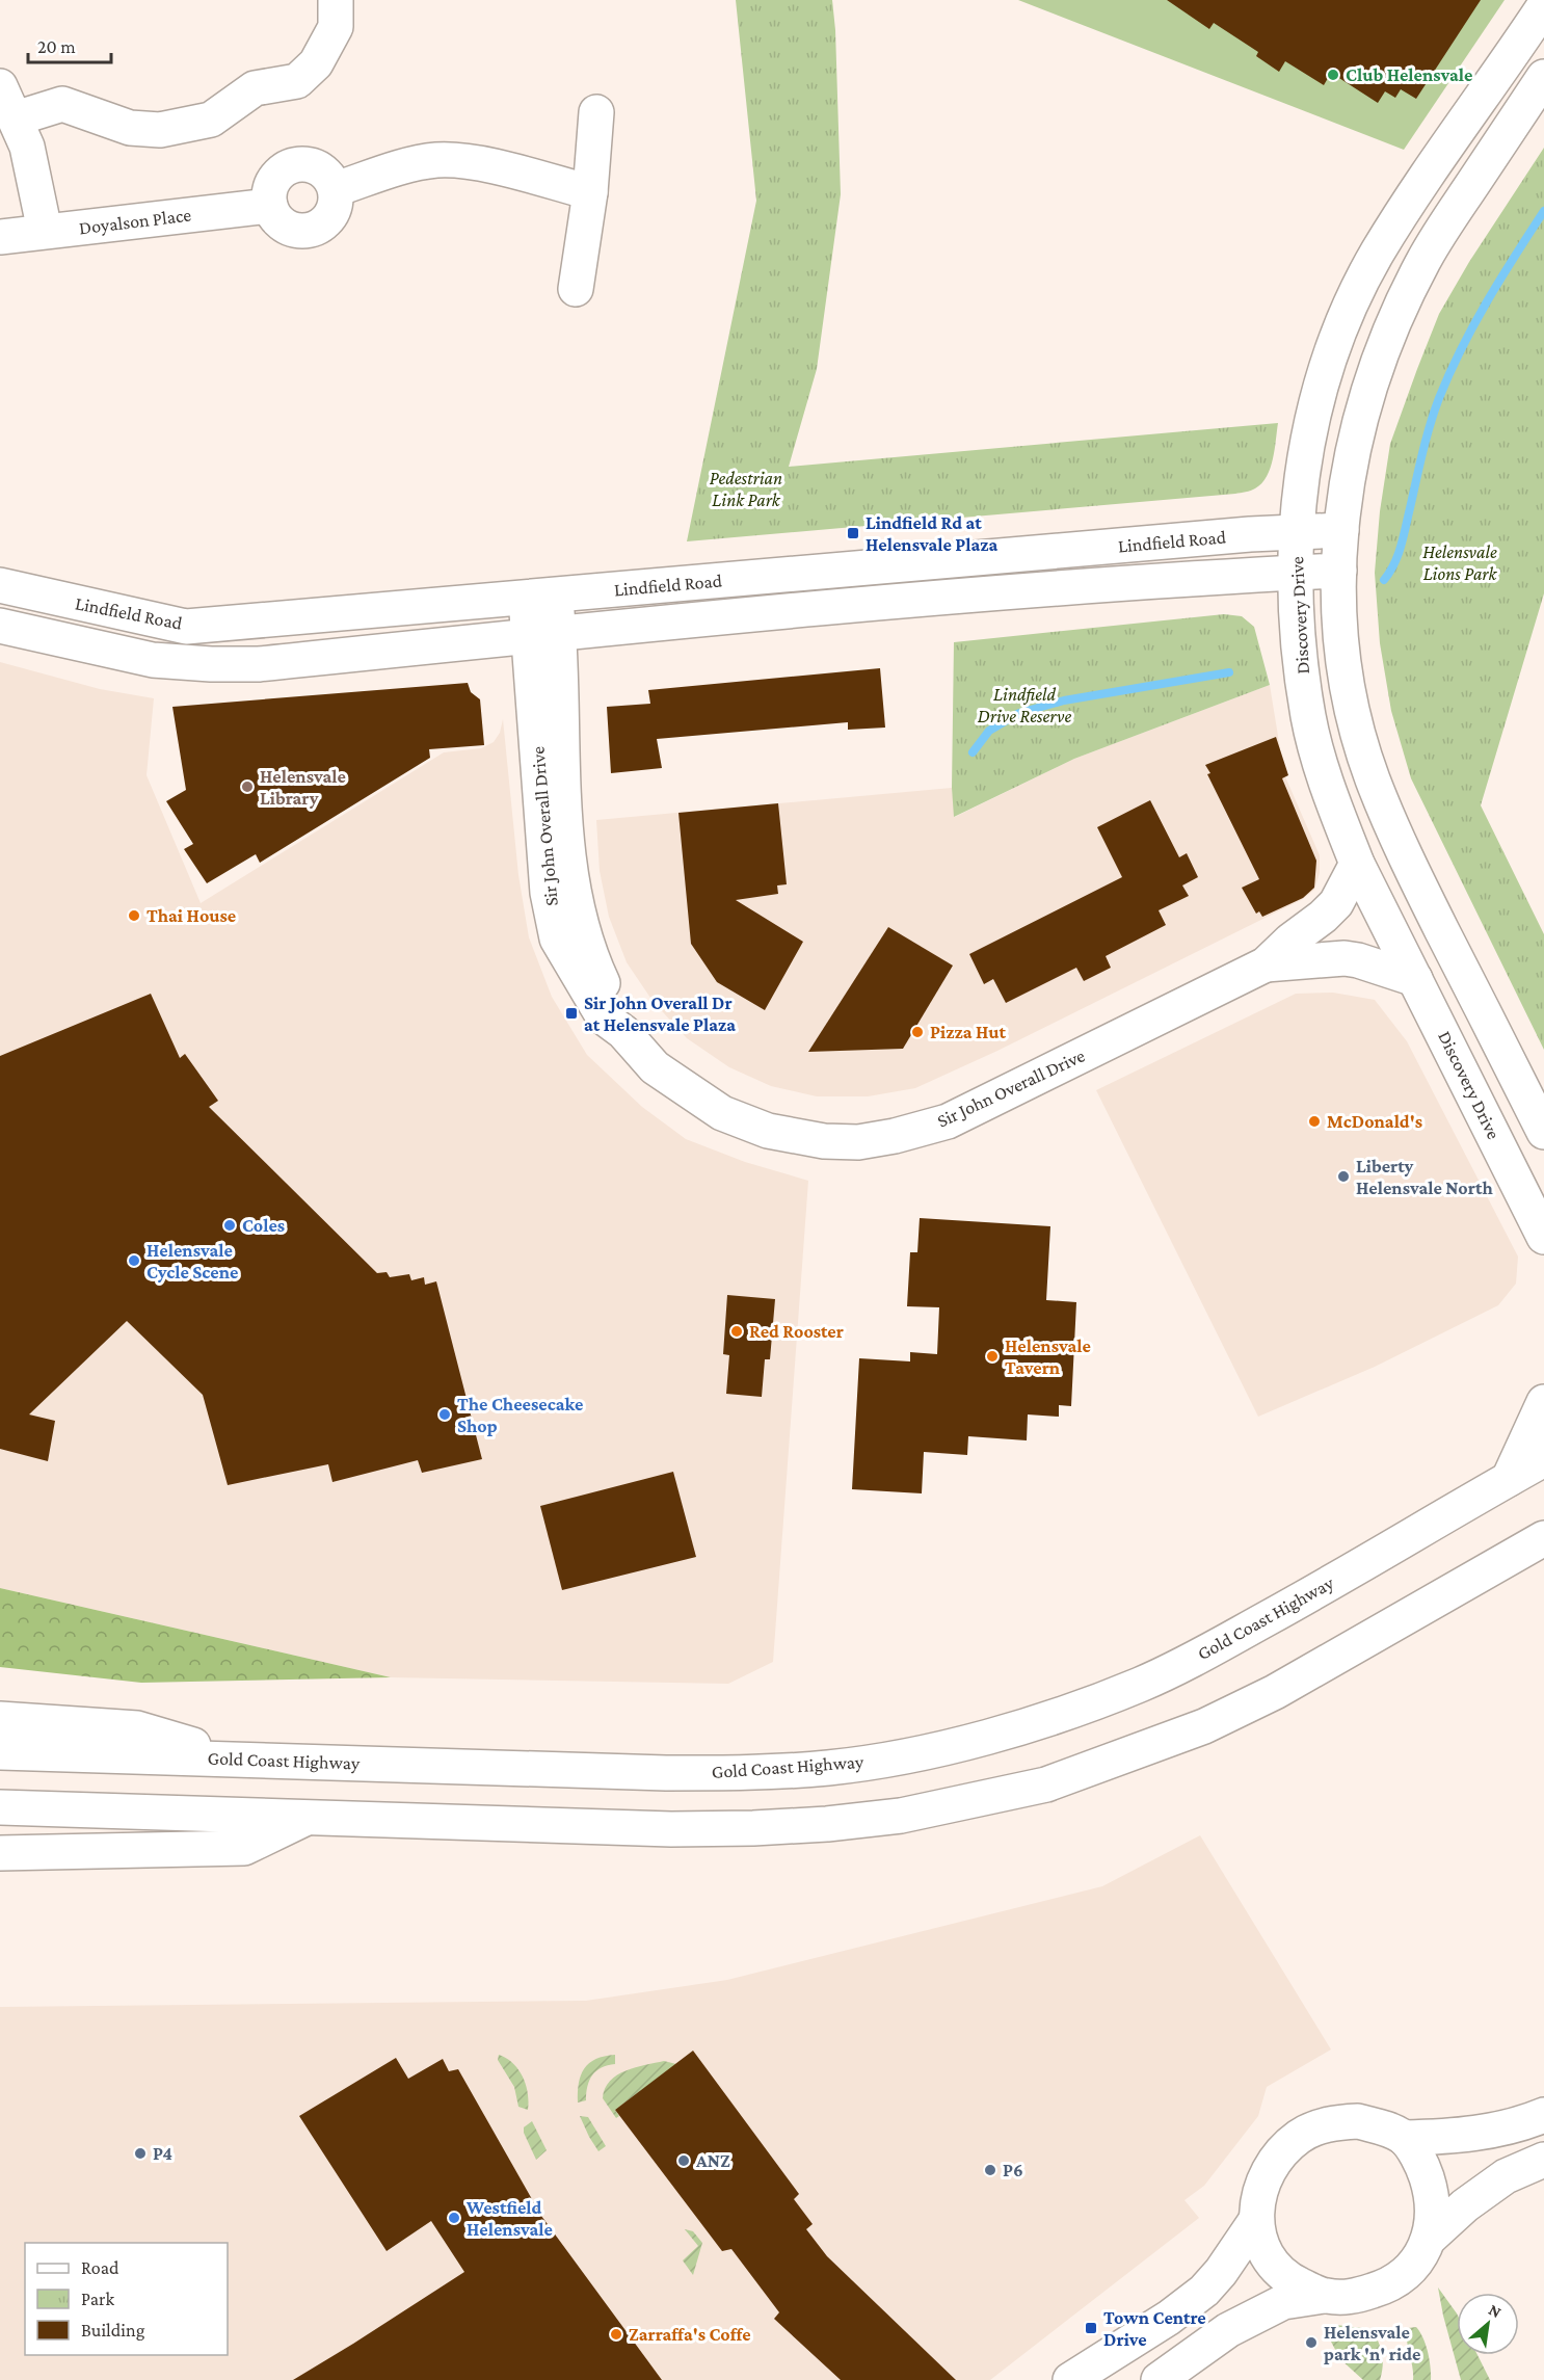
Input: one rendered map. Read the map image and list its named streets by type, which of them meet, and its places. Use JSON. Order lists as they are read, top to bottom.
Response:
{
  "streets": {
    "main road": [
      "Doyalson Place",
      "Lindfield Road",
      "Discovery Drive",
      "Sir John Overall Drive",
      "Gold Coast Highway"
    ]
  },
  "crossings": [
    ["Lindfield Road", "Discovery Drive"],
    ["Lindfield Road", "Sir John Overall Drive"],
    ["Discovery Drive", "Sir John Overall Drive"]
  ],
  "parks": ["Pedestrian Link Park", "Helensvale Lions Park", "Lindfield Drive Reserve"],
  "places": {
    "other": [
      "Club Helensvale",
      "Helensvale Library",
      "Thai House",
      "Pizza Hut",
      "McDonald's",
      "Liberty Helensvale North",
      "Coles",
      "Helensvale Cycle Scene",
      "Red Rooster",
      "Helensvale Tavern",
      "The Cheesecake Shop",
      "P4",
      "ANZ",
      "P6",
      "Westfield Helensvale",
      "Zarraffa's Coffe",
      "Helensvale park 'n' ride"
    ],
    "transit": ["Lindfield Rd at Helensvale Plaza", "Sir John Overall Dr at Helensvale Plaza", "Town Centre Drive"]
  },
  "legend": ["Road", "Park", "Building"],
  "scale_bar": "20 m",
  "north": "top right"
}
